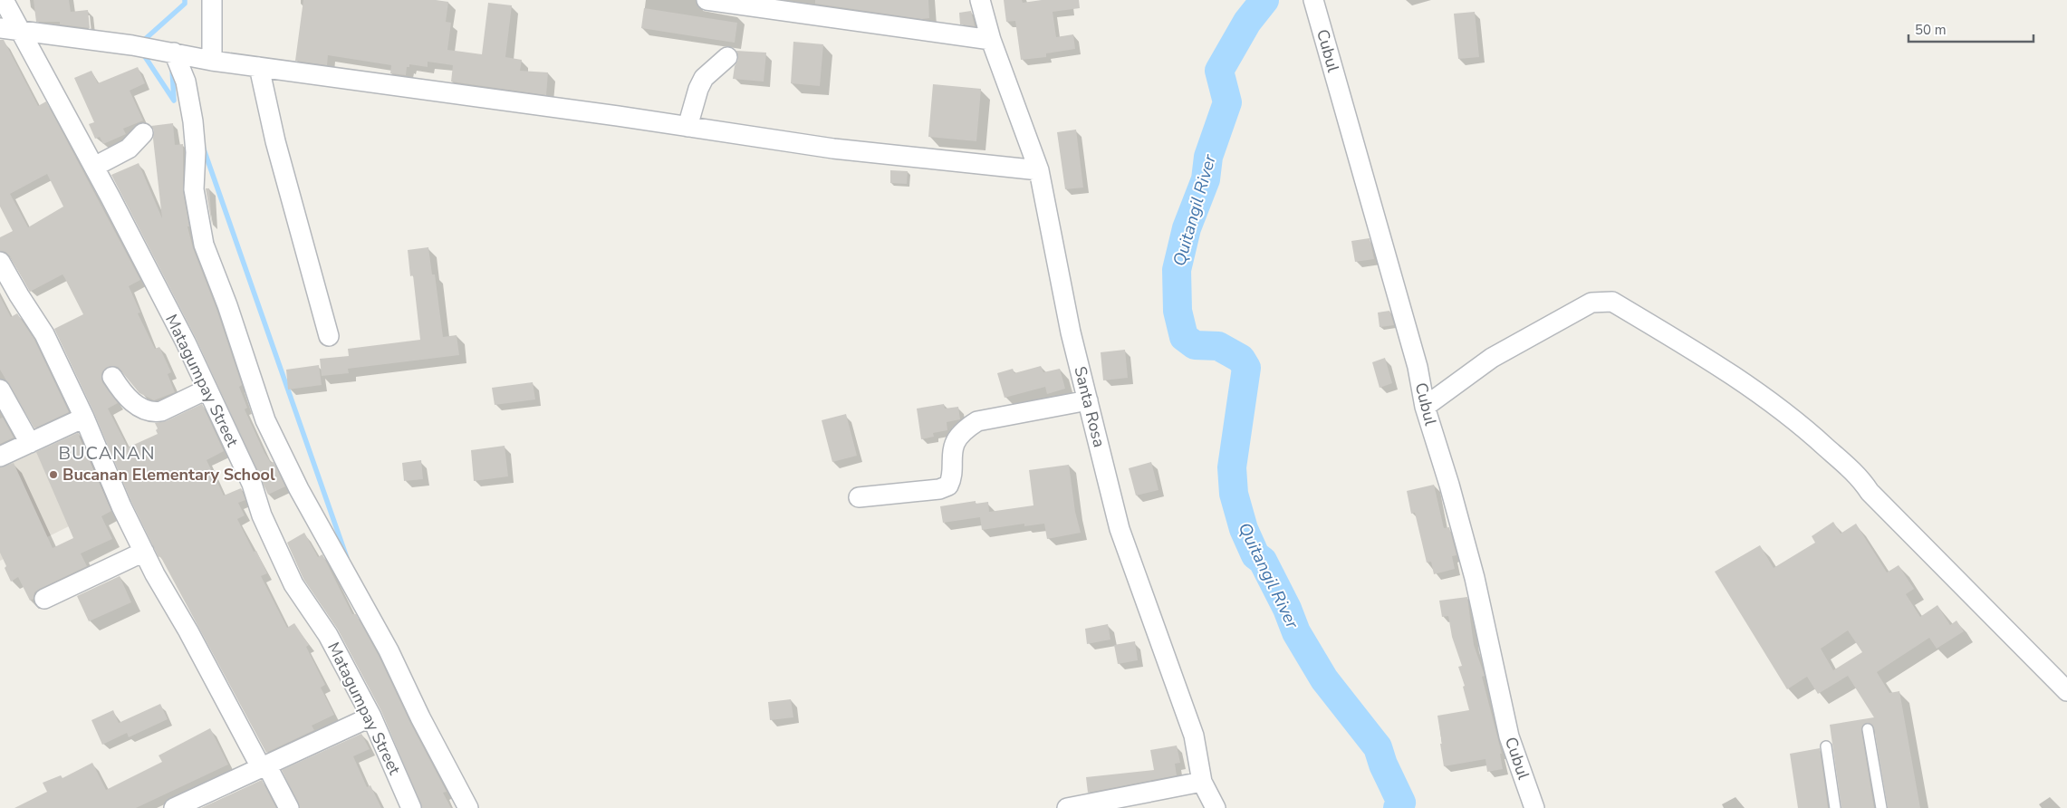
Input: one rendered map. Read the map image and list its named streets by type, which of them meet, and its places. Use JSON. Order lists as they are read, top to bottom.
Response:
{
  "streets": {
    "street": ["Cubul", "Matagumpay Street", "Santa Rosa"]
  },
  "districts": ["BUCANAN"],
  "water": ["Quitangil River"],
  "places": ["Bucanan Elementary School"],
  "scale_bar": "50 m"
}
